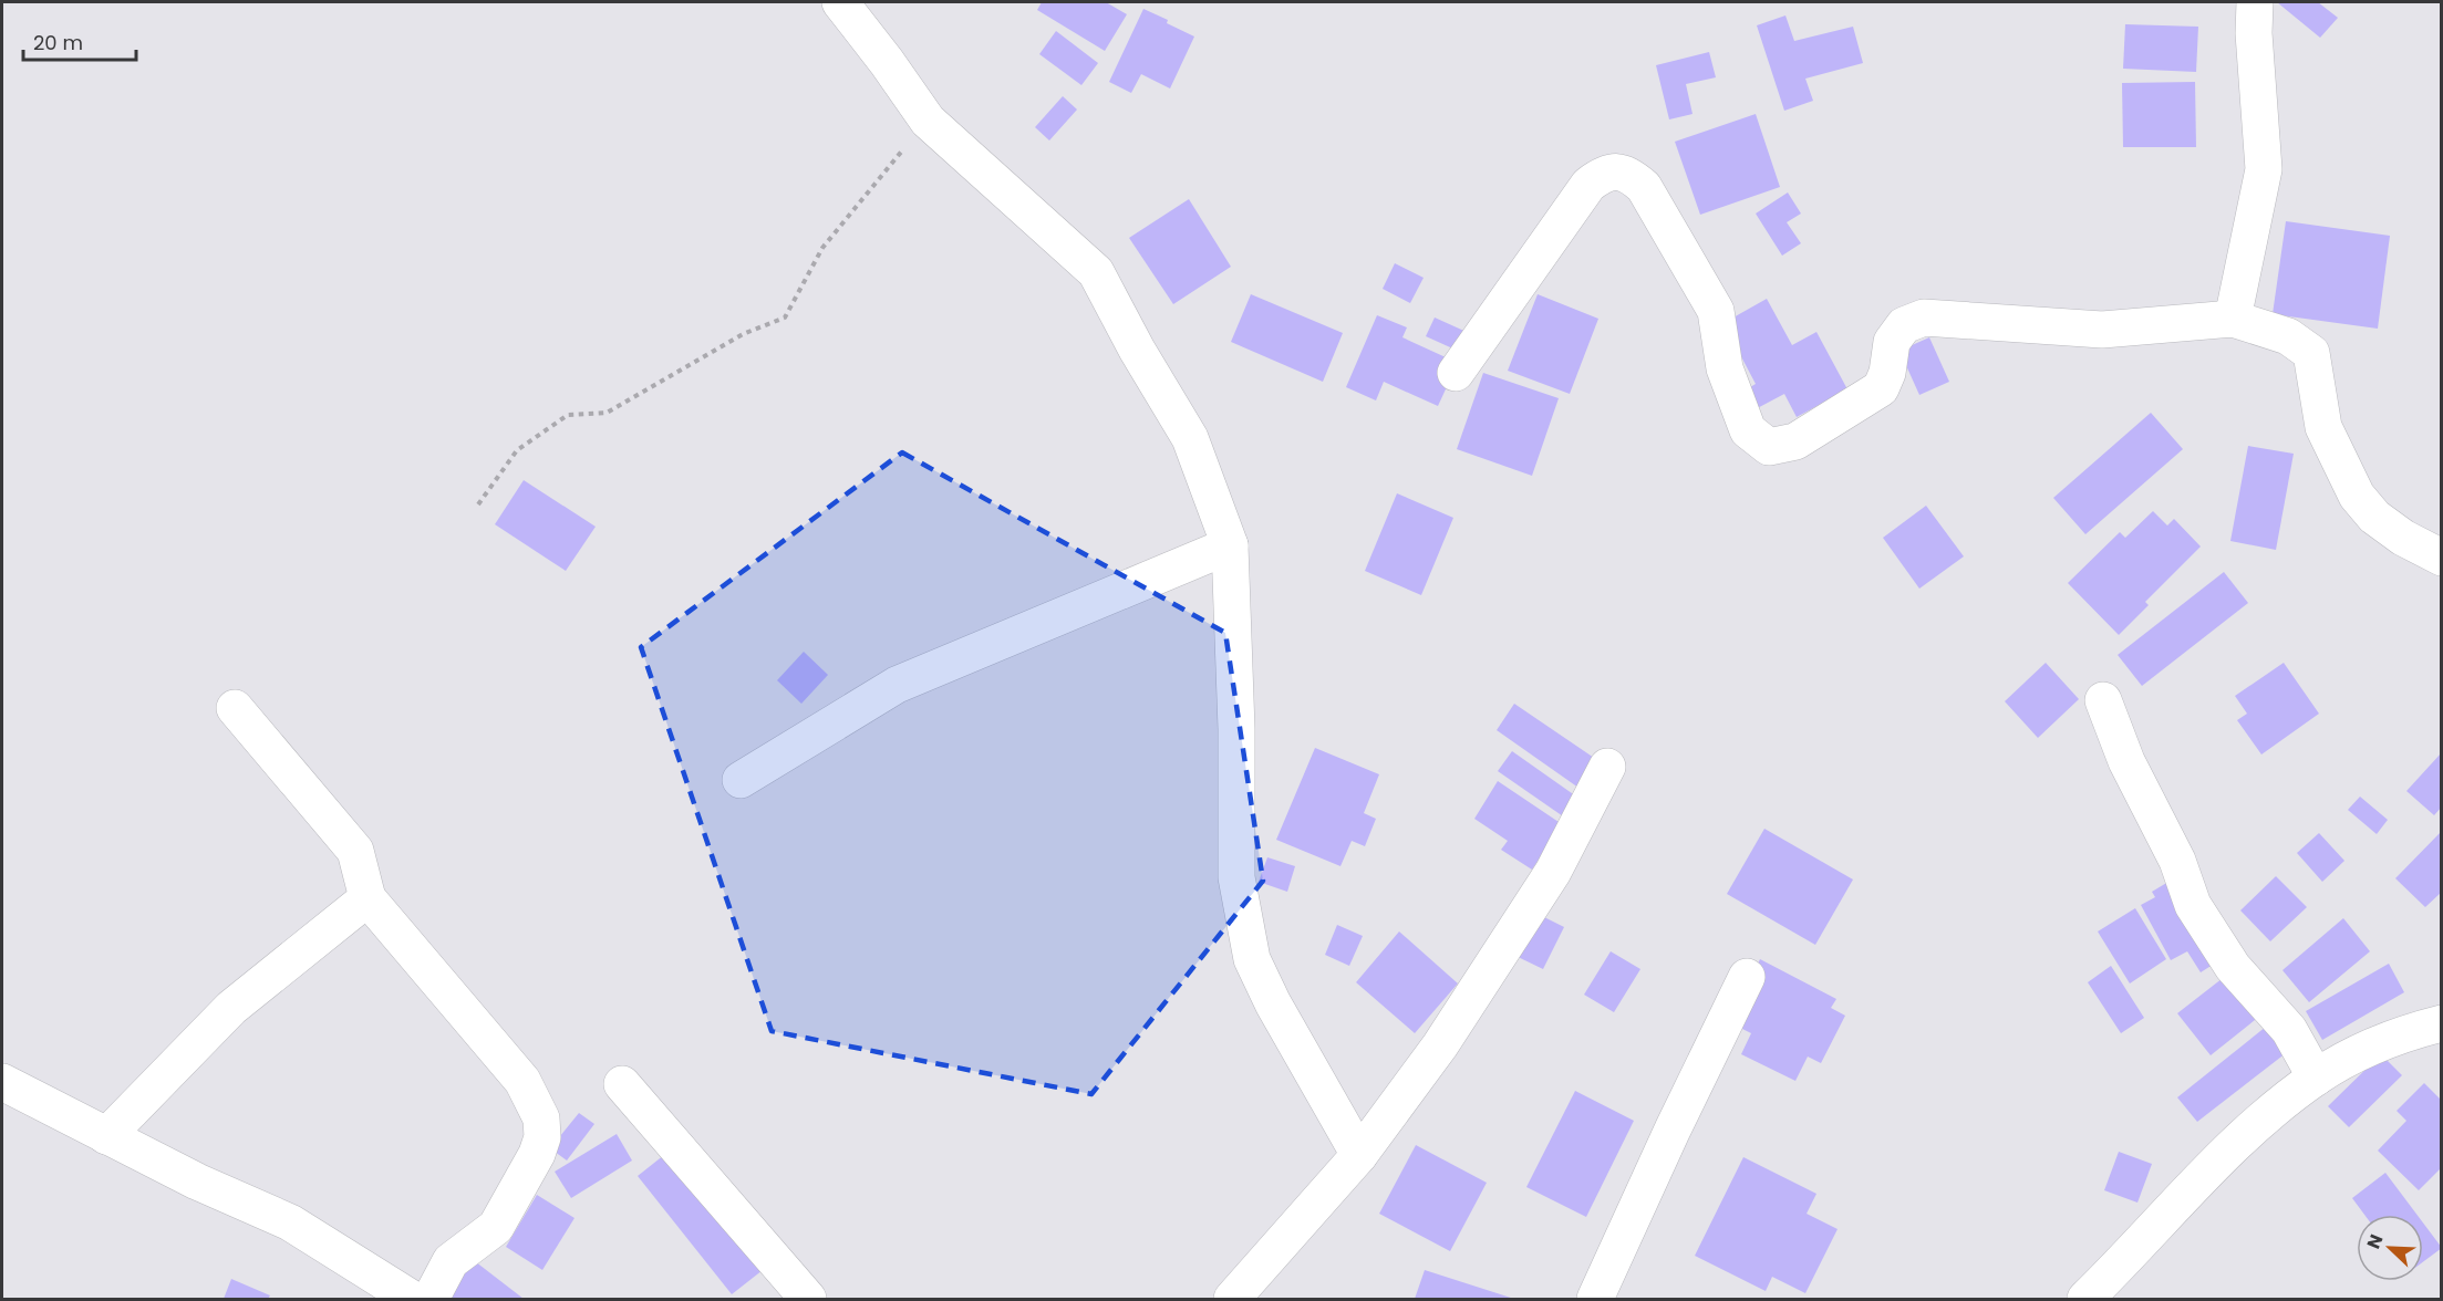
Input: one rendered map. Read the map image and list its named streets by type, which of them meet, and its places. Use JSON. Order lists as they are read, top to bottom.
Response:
{
  "scale_bar": "20 m",
  "north": "top left"
}
